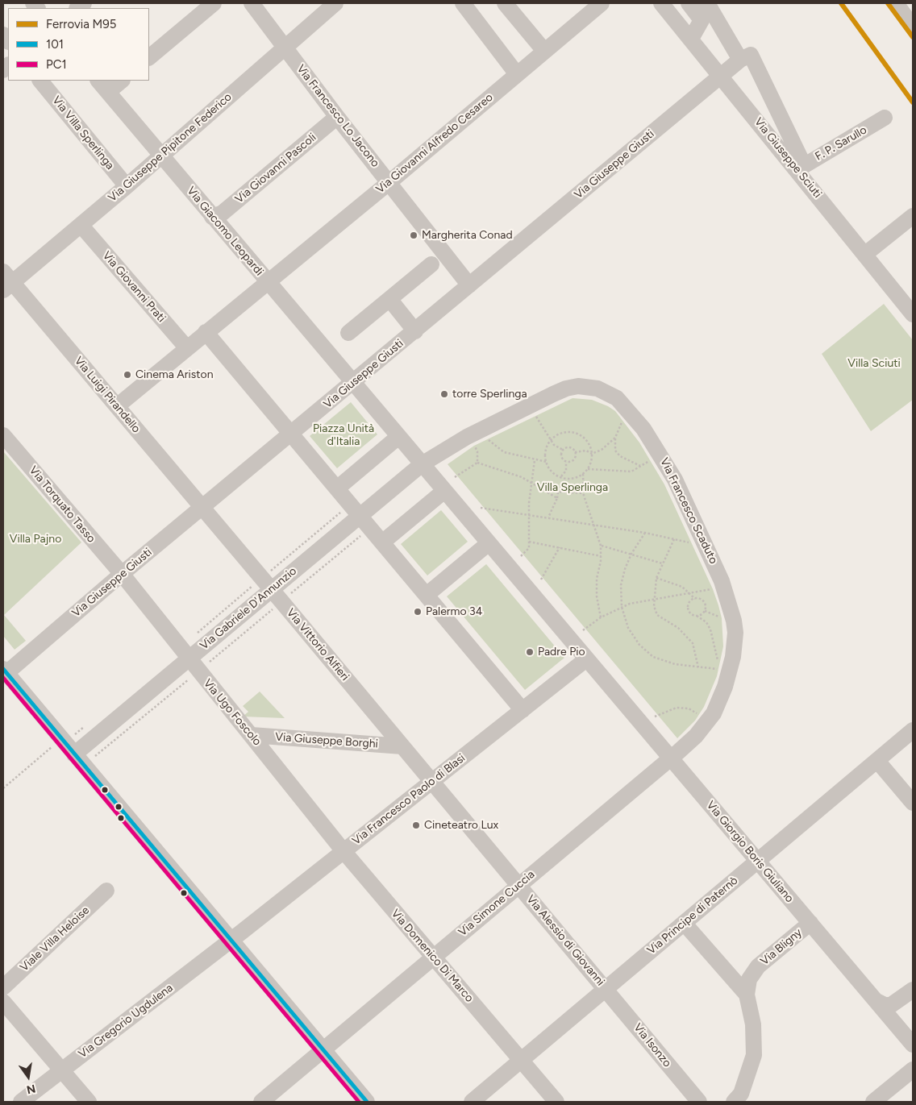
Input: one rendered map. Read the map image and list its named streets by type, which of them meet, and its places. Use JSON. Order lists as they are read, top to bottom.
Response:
{
  "streets": {
    "street": [
      "Via Francesco Lo Jacono",
      "Via Villa Sperlinga",
      "Via Giovanni Alfredo Cesareo",
      "F. P. Sarullo",
      "Via Giuseppe Pipitone Federico",
      "Via Giuseppe Sciuti",
      "Via Giuseppe Giusti",
      "Via Giovanni Pascoli",
      "Via Giacomo Leopardi",
      "Via Giovanni Prati",
      "Via Luigi Pirandello",
      "Via Torquato Tasso",
      "Via Francesco Scaduto",
      "Via Gabriele D'Annunzio",
      "Via Vittorio Alfieri",
      "Via Ugo Foscolo",
      "Via Giuseppe Borghi",
      "Via Francesco Paolo di Blasi",
      "Via Giorgio Boris Giuliano",
      "Via Simone Cuccia",
      "Via Principe di Paternò",
      "Viale Villa Heloise",
      "Via Alessio di Giovanni",
      "Via Bligny",
      "Via Domenico Di Marco",
      "Via Gregorio Ugdulena",
      "Via Isonzo"
    ]
  },
  "crossings": [
    ["Via Francesco Lo Jacono", "Via Giovanni Alfredo Cesareo"],
    ["Via Francesco Lo Jacono", "Via Giuseppe Pipitone Federico"],
    ["Via Francesco Lo Jacono", "Via Giuseppe Giusti"],
    ["Via Francesco Lo Jacono", "Via Giovanni Pascoli"],
    ["Via Villa Sperlinga", "Via Giuseppe Pipitone Federico"],
    ["Via Giovanni Alfredo Cesareo", "Via Giacomo Leopardi"],
    ["Via Giovanni Alfredo Cesareo", "Via Giovanni Prati"],
    ["Via Giovanni Alfredo Cesareo", "Via Luigi Pirandello"],
    ["F. P. Sarullo", "Via Giuseppe Sciuti"],
    ["Via Giuseppe Pipitone Federico", "Via Giacomo Leopardi"],
    ["Via Giuseppe Pipitone Federico", "Via Giovanni Prati"],
    ["Via Giuseppe Pipitone Federico", "Via Luigi Pirandello"],
    ["Via Giuseppe Sciuti", "Via Giuseppe Giusti"],
    ["Via Giuseppe Giusti", "Via Giacomo Leopardi"],
    ["Via Giuseppe Giusti", "Via Luigi Pirandello"],
    ["Via Giuseppe Giusti", "Via Torquato Tasso"],
    ["Via Giuseppe Giusti", "Via Vittorio Alfieri"],
    ["Via Giuseppe Giusti", "Via Ugo Foscolo"],
    ["Via Giovanni Pascoli", "Via Giacomo Leopardi"],
    ["Via Luigi Pirandello", "Via Vittorio Alfieri"],
    ["Via Torquato Tasso", "Via Ugo Foscolo"],
    ["Via Francesco Scaduto", "Via Gabriele D'Annunzio"],
    ["Via Francesco Scaduto", "Via Giorgio Boris Giuliano"],
    ["Via Francesco Scaduto", "Via Simone Cuccia"],
    ["Via Gabriele D'Annunzio", "Via Vittorio Alfieri"],
    ["Via Gabriele D'Annunzio", "Via Ugo Foscolo"],
    ["Via Vittorio Alfieri", "Via Giuseppe Borghi"],
    ["Via Vittorio Alfieri", "Via Francesco Paolo di Blasi"],
    ["Via Vittorio Alfieri", "Via Alessio di Giovanni"],
    ["Via Ugo Foscolo", "Via Giuseppe Borghi"],
    ["Via Ugo Foscolo", "Via Francesco Paolo di Blasi"],
    ["Via Ugo Foscolo", "Via Domenico Di Marco"],
    ["Via Francesco Paolo di Blasi", "Via Giorgio Boris Giuliano"],
    ["Via Francesco Paolo di Blasi", "Via Alessio di Giovanni"],
    ["Via Francesco Paolo di Blasi", "Via Domenico Di Marco"],
    ["Via Francesco Paolo di Blasi", "Via Gregorio Ugdulena"],
    ["Via Giorgio Boris Giuliano", "Via Simone Cuccia"],
    ["Via Giorgio Boris Giuliano", "Via Principe di Paternò"],
    ["Via Giorgio Boris Giuliano", "Via Bligny"],
    ["Via Simone Cuccia", "Via Alessio di Giovanni"],
    ["Via Simone Cuccia", "Via Domenico Di Marco"],
    ["Via Principe di Paternò", "Via Alessio di Giovanni"],
    ["Via Principe di Paternò", "Via Domenico Di Marco"],
    ["Via Principe di Paternò", "Via Isonzo"],
    ["Via Alessio di Giovanni", "Via Isonzo"]
  ],
  "parks": [
    "Villa Sciuti",
    "Piazza Unità d'Italia",
    "Villa Sperlinga",
    "Villa Pajno"
  ],
  "places": [
    "Margherita Conad",
    "Cinema Ariston",
    "torre Sperlinga",
    "Palermo 34",
    "Padre Pio",
    "Cineteatro Lux"
  ],
  "lines": ["rail line M95", "transit line 101", "transit line PC1"],
  "legend": ["Ferrovia M95", "101", "PC1"],
  "north": "bottom"
}
